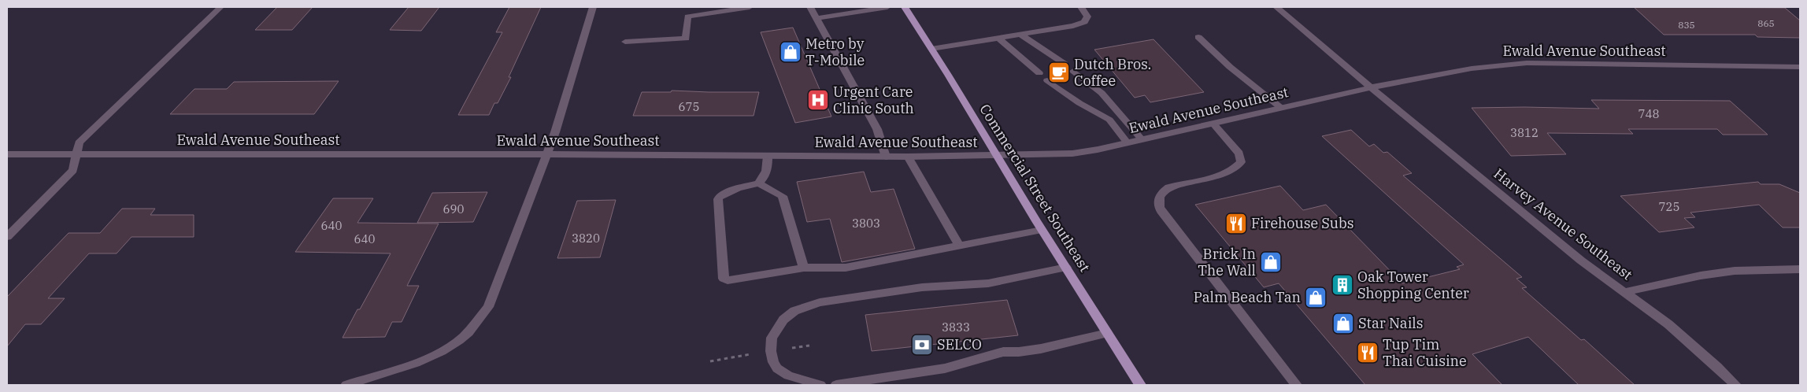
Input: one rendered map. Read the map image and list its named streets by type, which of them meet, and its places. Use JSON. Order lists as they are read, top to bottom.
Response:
{
  "streets": {
    "main road": ["Commercial Street Southeast"],
    "street": ["Ewald Avenue Southeast", "Harvey Avenue Southeast"]
  },
  "crossings": [
    ["Ewald Avenue Southeast", "Commercial Street Southeast"],
    ["Ewald Avenue Southeast", "Harvey Avenue Southeast"]
  ],
  "places": {
    "shop": [
      "Metro by T-Mobile",
      "Brick In The Wall",
      "Palm Beach Tan",
      "Star Nails"
    ],
    "cafe": ["Dutch Bros. Coffee"],
    "hospital": ["Urgent Care Clinic South"],
    "restaurant": ["Firehouse Subs", "Tup Tim Thai Cuisine"],
    "building": ["Oak Tower Shopping Center"],
    "bank": ["SELCO"]
  },
  "house_numbers": [
    "865",
    "835",
    "675",
    "748",
    "3812",
    "725",
    "690",
    "3803",
    "640",
    "3820",
    "640",
    "3833"
  ]
}
